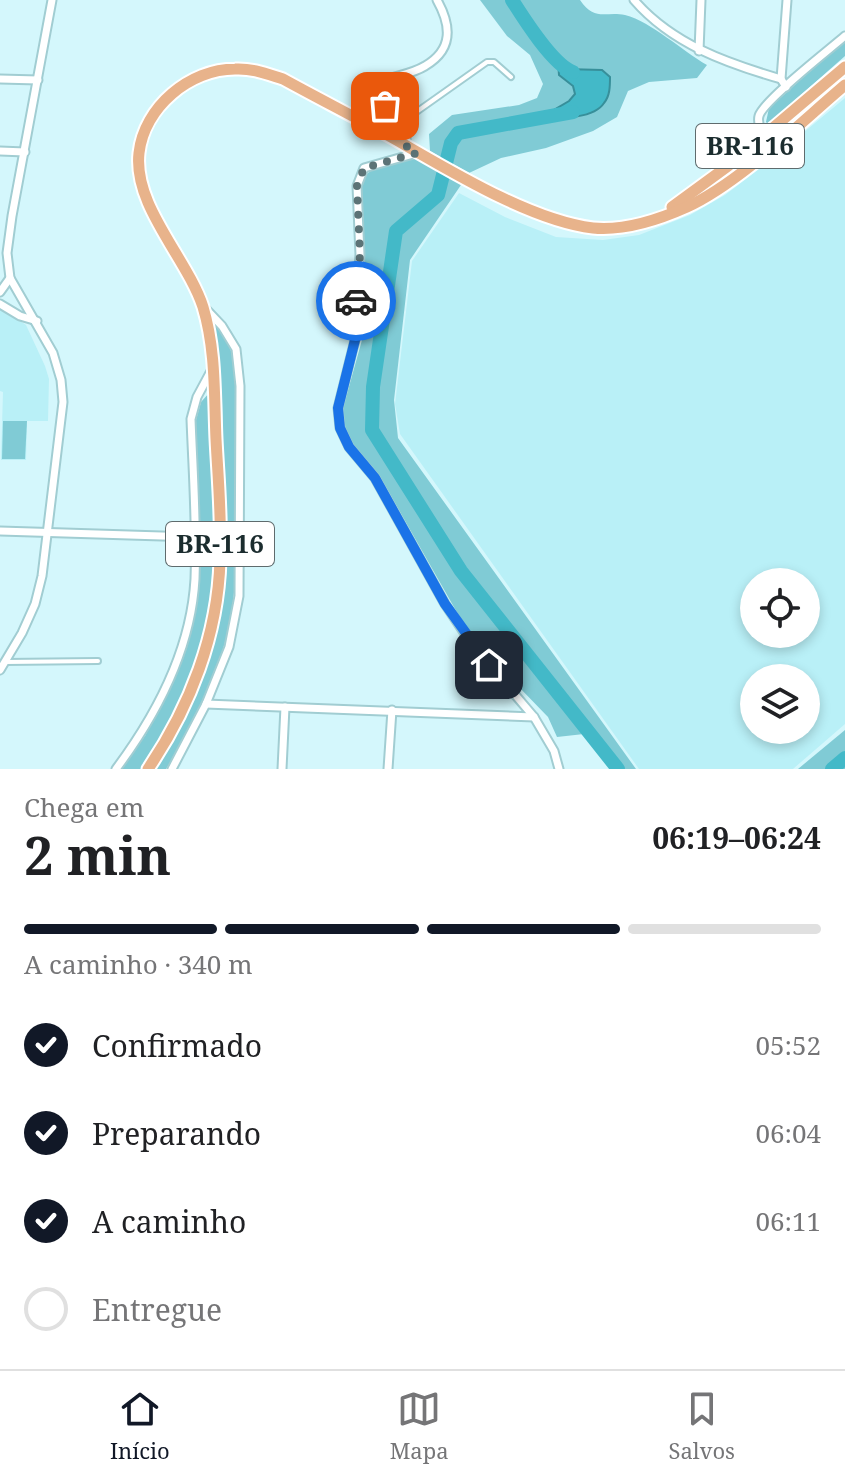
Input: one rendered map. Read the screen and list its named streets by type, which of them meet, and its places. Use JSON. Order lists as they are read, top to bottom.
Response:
{
  "streets": {
    "main road": ["BR-116"]
  },
  "page": {
    "heading": ["2 min", "Chega em", "06:19–06:24"],
    "bar": "A caminho · 340 m",
    "list": [
      ["Confirmado", "05:52"],
      ["Preparando", "06:04"],
      ["A caminho", "06:11"],
      "Entregue"
    ],
    "tabs": ["Início", "Mapa", "Salvos"]
  }
}
